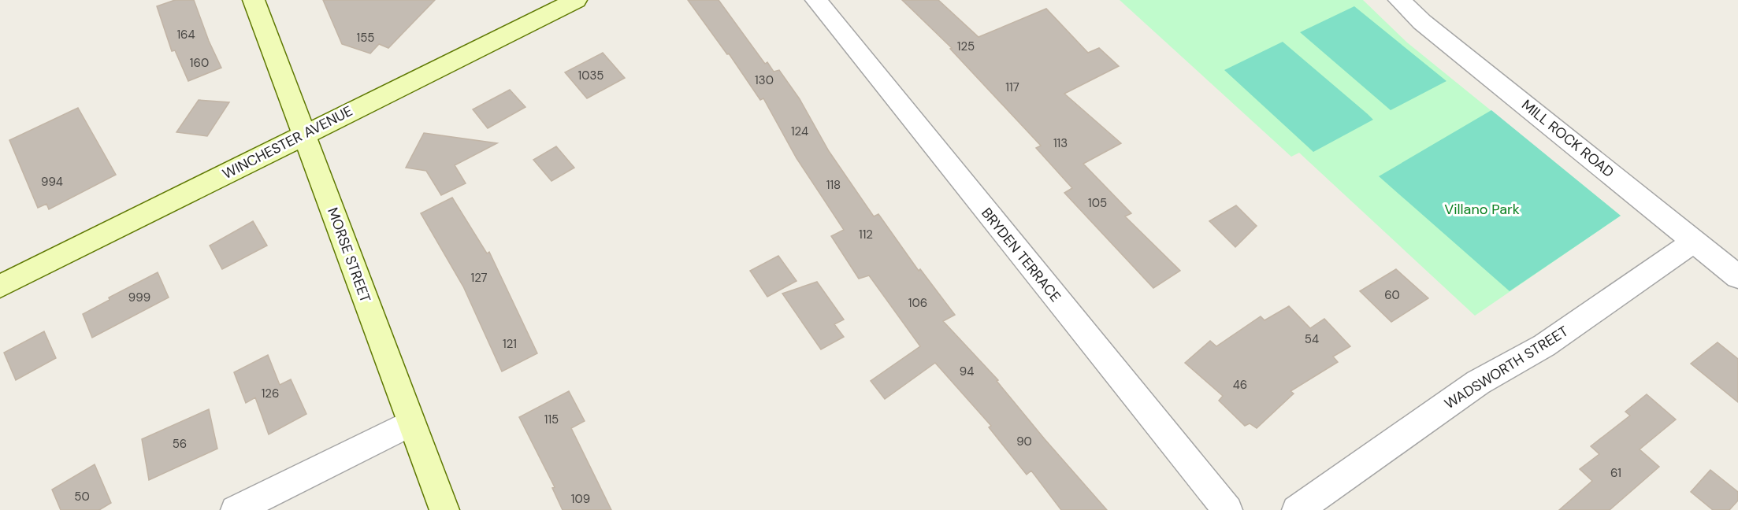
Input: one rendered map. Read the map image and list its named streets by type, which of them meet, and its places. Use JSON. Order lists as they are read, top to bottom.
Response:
{
  "streets": {
    "main road": ["WINCHESTER AVENUE", "MORSE STREET"],
    "street": ["MILL ROCK ROAD", "BRYDEN TERRACE", "WADSWORTH STREET"]
  },
  "crossings": [
    ["MILL ROCK ROAD", "WADSWORTH STREET"],
    ["WINCHESTER AVENUE", "MORSE STREET"]
  ],
  "parks": ["Villano Park"],
  "house_numbers": [
    "164",
    "155",
    "125",
    "160",
    "1035",
    "130",
    "117",
    "124",
    "113",
    "994",
    "118",
    "105",
    "112",
    "127",
    "60",
    "999",
    "106",
    "54",
    "121",
    "94",
    "46",
    "126",
    "115",
    "90",
    "56",
    "61",
    "50",
    "109"
  ]
}
